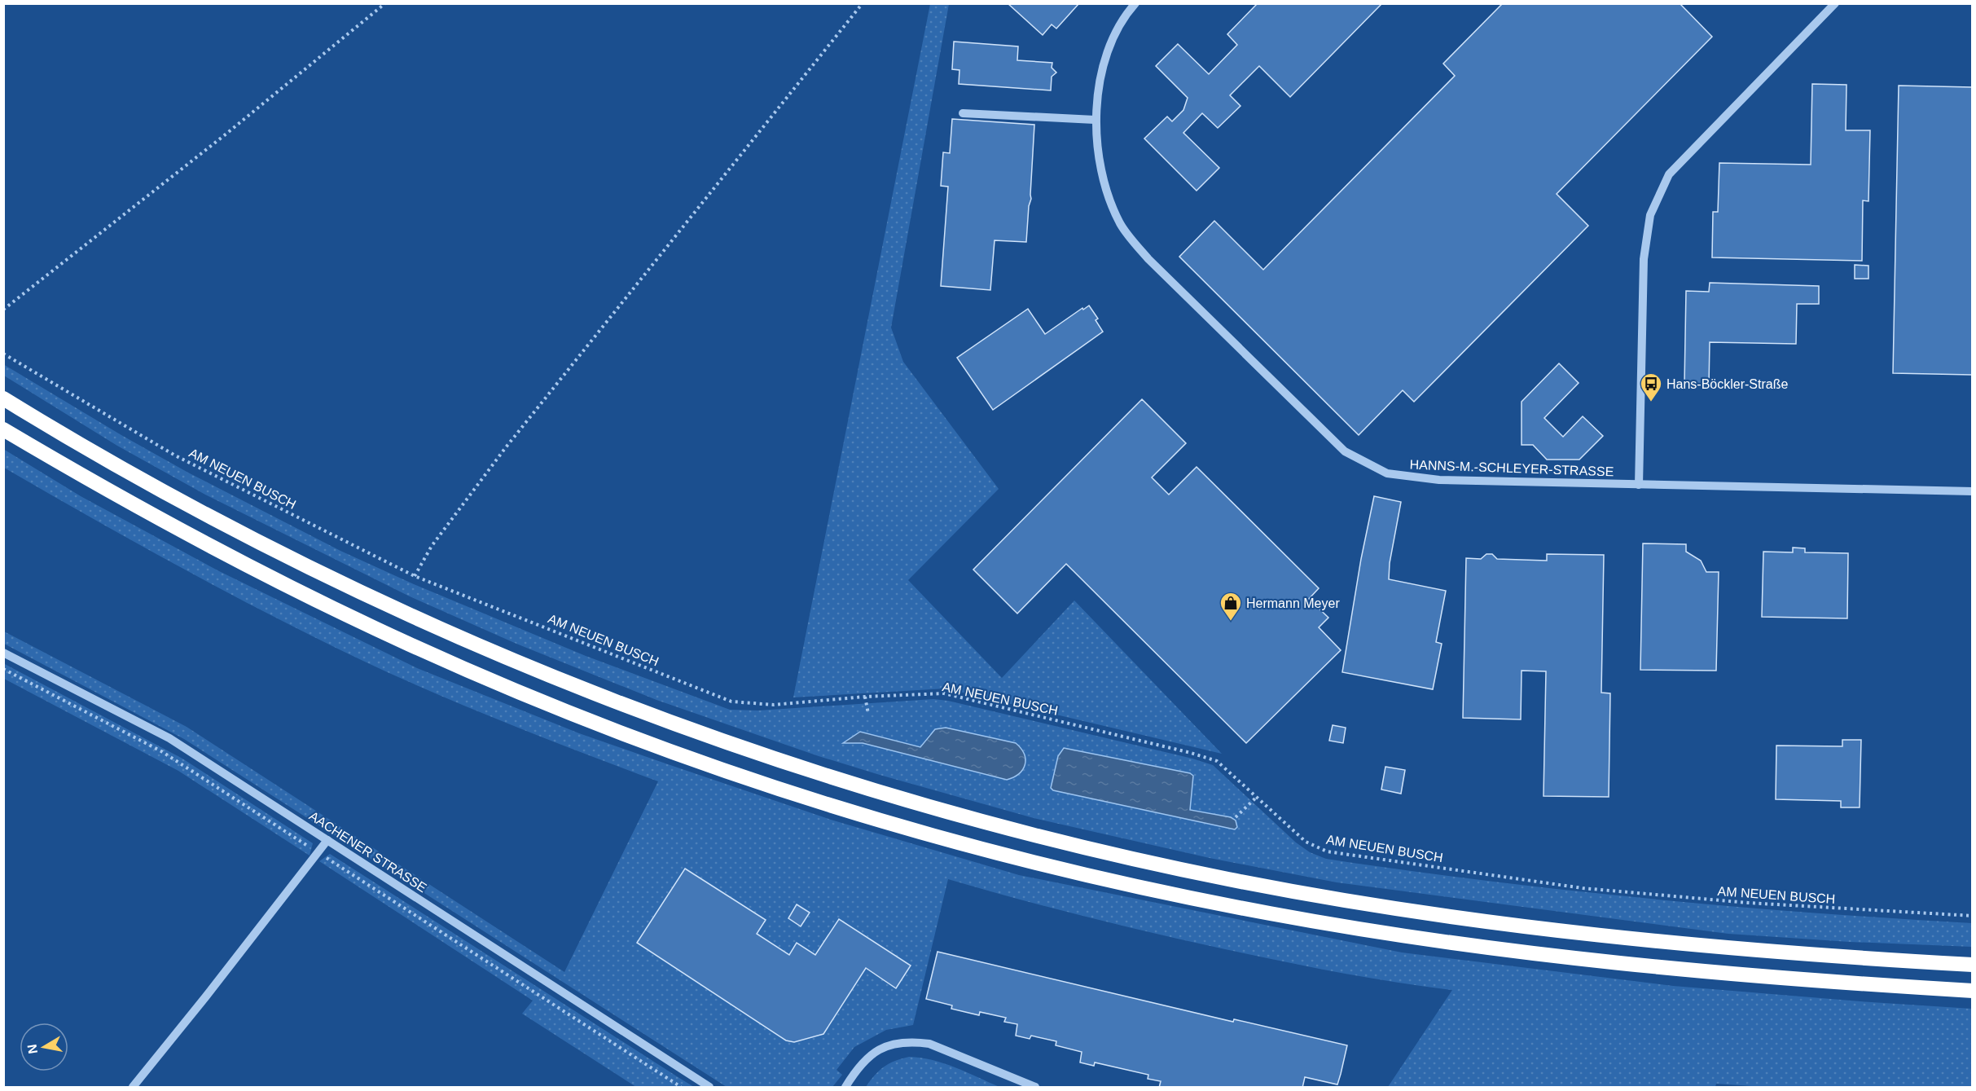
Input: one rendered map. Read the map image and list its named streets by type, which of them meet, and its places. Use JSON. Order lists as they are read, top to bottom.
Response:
{
  "streets": {
    "street": ["HANNS-M.-SCHLEYER-STRASSE", "AACHENER STRASSE"],
    "path": ["AM NEUEN BUSCH"]
  },
  "places": {
    "bus stop": ["Hans-Böckler-Straße"],
    "shop": ["Hermann Meyer"]
  },
  "north": "left"
}
